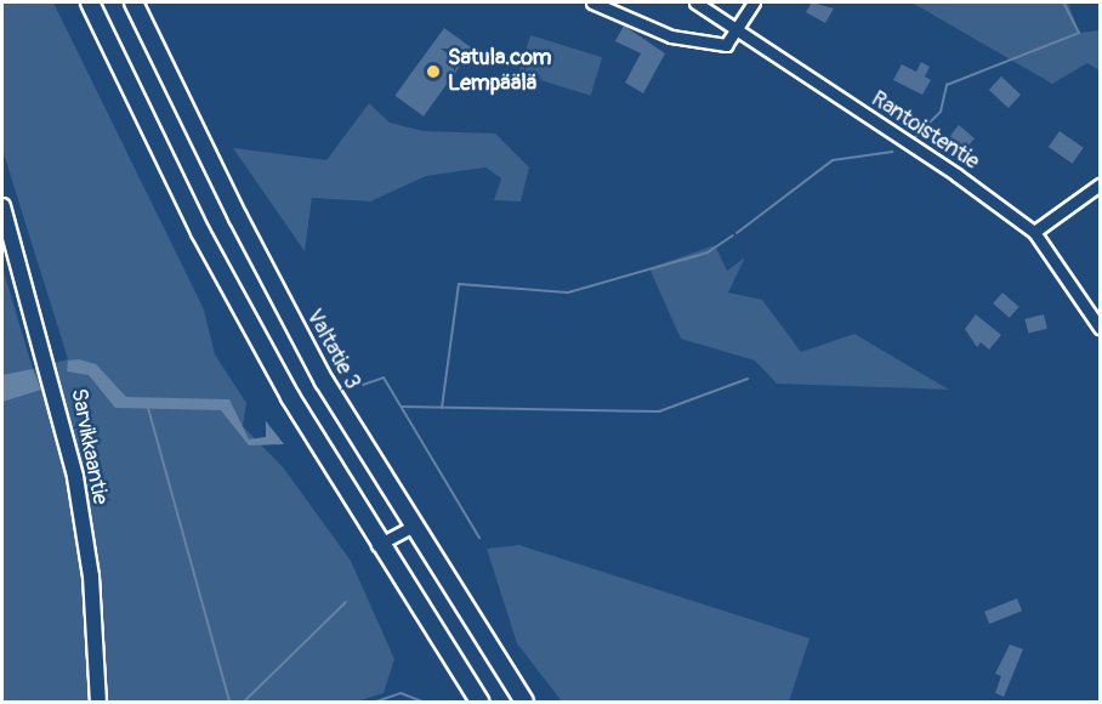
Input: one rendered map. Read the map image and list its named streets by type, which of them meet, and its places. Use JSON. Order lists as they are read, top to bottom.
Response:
{
  "streets": {
    "highway": ["Valtatie 3"],
    "main road": ["Sarvikkaantie"],
    "street": ["Rantoistentie"]
  },
  "places": ["Satula.com Lempäälä"]
}
